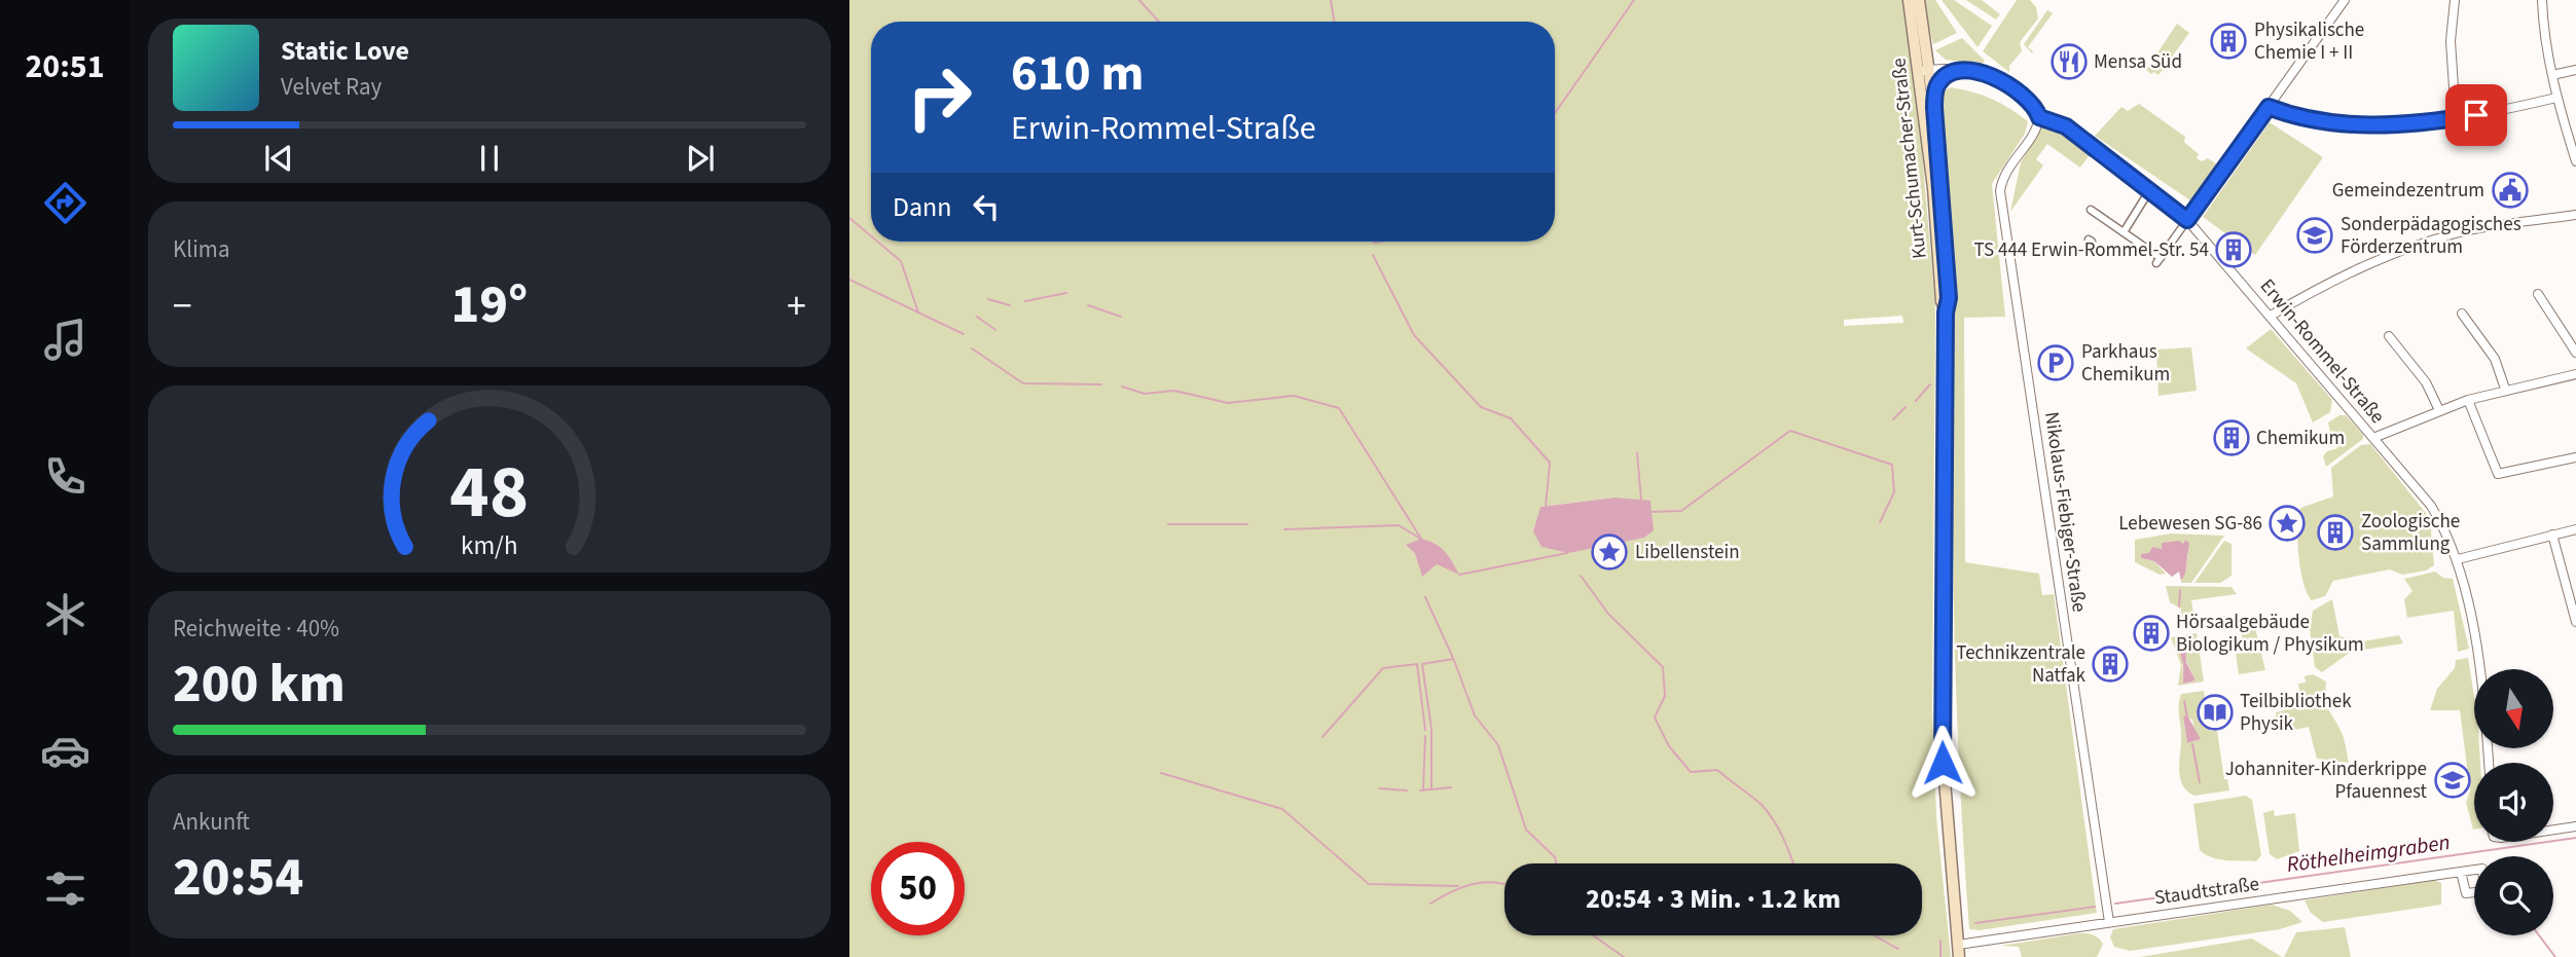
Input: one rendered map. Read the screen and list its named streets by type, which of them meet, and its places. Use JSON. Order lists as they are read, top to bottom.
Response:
{
  "streets": {
    "main road": ["Kurt-Schumacher-Straße"],
    "street": ["Erwin-Rommel-Straße", "Nikolaus-Fiebiger-Straße", "Staudtstraße"]
  },
  "crossings": [
    ["Kurt-Schumacher-Straße", "Erwin-Rommel-Straße"],
    ["Kurt-Schumacher-Straße", "Staudtstraße"],
    ["Erwin-Rommel-Straße", "Nikolaus-Fiebiger-Straße"],
    ["Nikolaus-Fiebiger-Straße", "Staudtstraße"]
  ],
  "water": ["Röthelheimgraben"],
  "places": {
    "building": [
      "Physikalische Chemie I + II",
      "TS 444 Erwin-Rommel-Str. 54",
      "Chemikum",
      "Zoologische Sammlung",
      "Hörsaalgebäude Biologikum / Physikum",
      "Technikzentrale Natfak"
    ],
    "restaurant": ["Mensa Süd"],
    "public building": ["Gemeindezentrum"],
    "school or university": ["Sonderpädagogisches Förderzentrum", "Johanniter-Kinderkrippe Pfauennest"],
    "parking": ["Parkhaus Chemikum"],
    "place": ["Lebewesen SG-86", "Libellenstein"],
    "library": ["Teilbibliothek Physik"]
  },
  "north": "bottom",
  "page": {
    "tabs": "20:51",
    "turn": ["610 m", "Erwin-Rommel-Straße"],
    "song": ["Static Love", "Velvet Ray"],
    "then": "Dann",
    "tile": [
      "Klima",
      ["Reichweite · 40%", "200 km"],
      ["Ankunft", "20:54"]
    ],
    "heat": ["−", "19°", "+"],
    "limit": "50",
    "trip": "20:54 · 3 Min. · 1.2 km",
    "gauge": ["48", "km/h"]
  }
}
